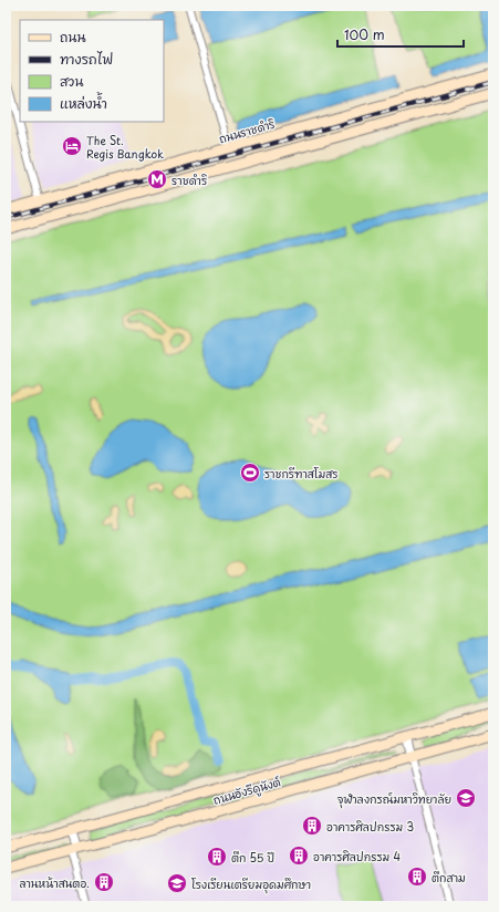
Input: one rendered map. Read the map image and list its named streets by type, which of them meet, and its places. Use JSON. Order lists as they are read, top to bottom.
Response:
{
  "streets": {
    "main road": ["ถนนราชดำริ", "ถนนอังรีดูนังต์"]
  },
  "places": {
    "hotel": ["The St. Regis Bangkok"],
    "metro station": ["ราชดำริ"],
    "sports": ["ราชกรีฑาสโมสร"],
    "school or university": ["จุฬาลงกรณ์มหาวิทยาลัย", "โรงเรียนเตรียมอุดมศึกษา"],
    "building": [
      "อาคารศิลปกรรม 3",
      "อาคารศิลปกรรม 4",
      "ตึก 55 ปี",
      "ตึกสาม",
      "ลานหน้าสนตอ."
    ]
  },
  "legend": [
    "ถนน",
    "ทางรถไฟ",
    "สวน",
    "แหล่งน้ำ"
  ],
  "scale_bar": "100 m"
}
